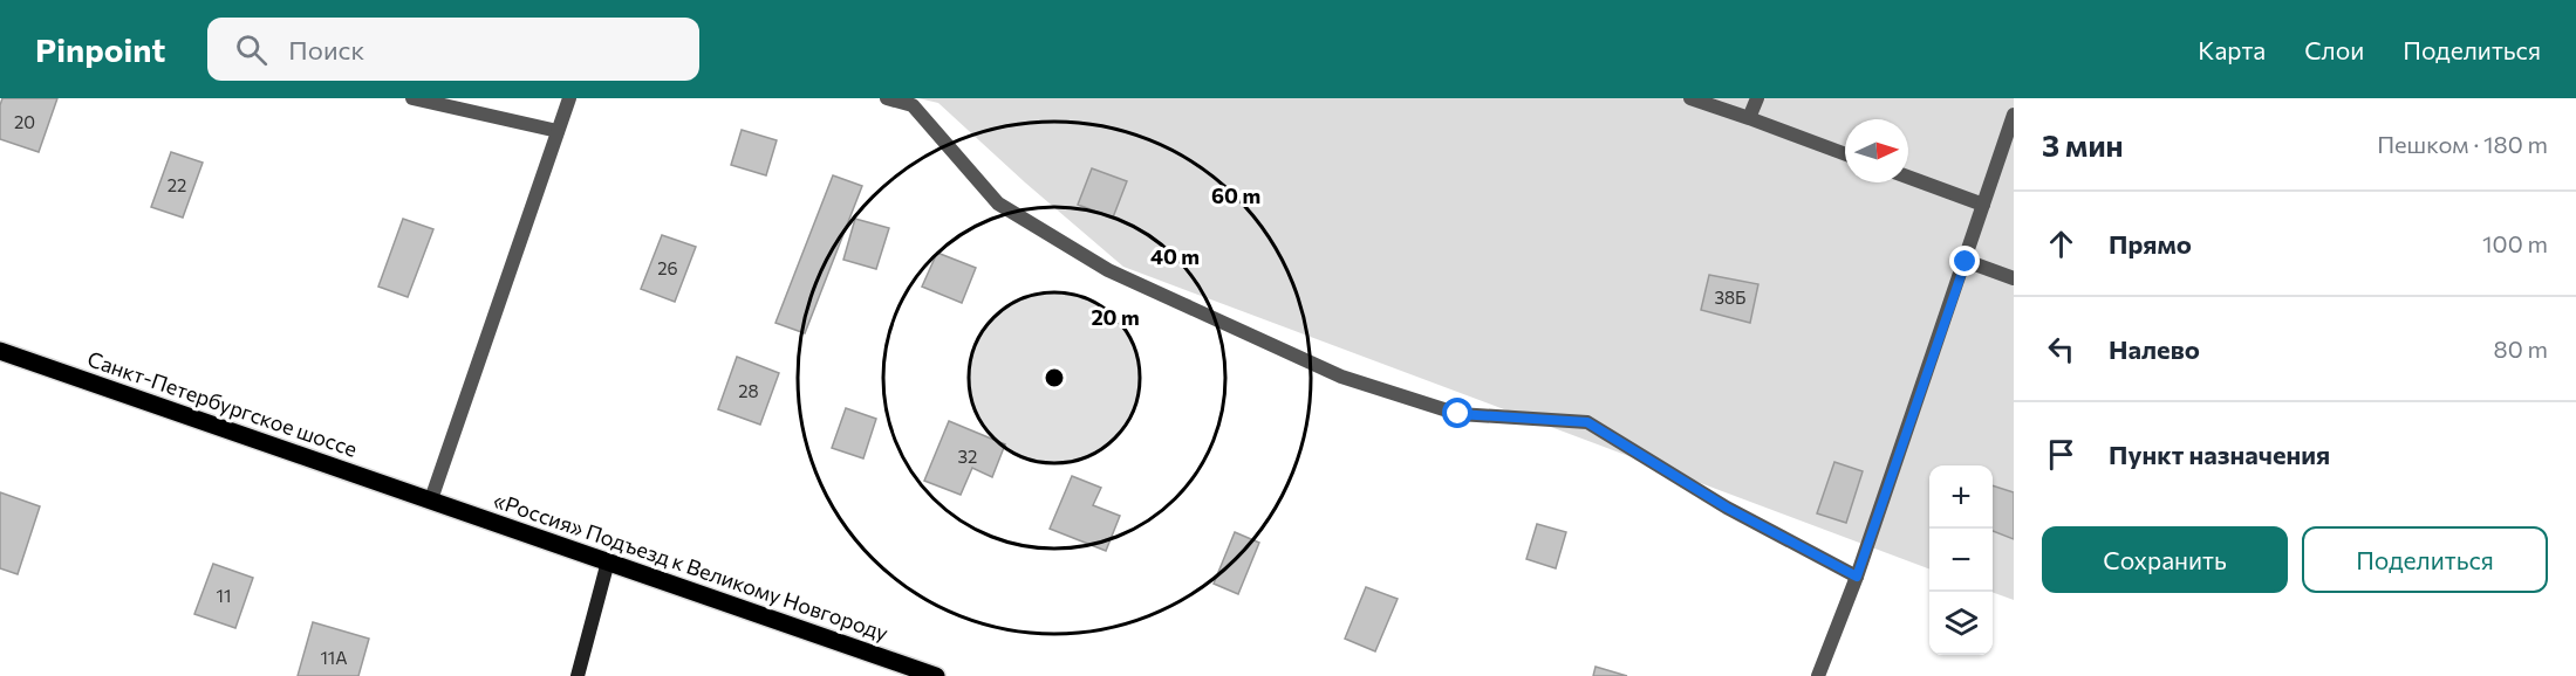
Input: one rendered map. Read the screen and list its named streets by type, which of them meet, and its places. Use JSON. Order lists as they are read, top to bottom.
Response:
{
  "streets": {
    "main road": ["Санкт-Петербургское шоссе", "«Россия» Подъезд к Великому Новгороду"]
  },
  "crossings": [
    ["Санкт-Петербургское шоссе", "«Россия» Подъезд к Великому Новгороду"]
  ],
  "house_numbers": [
    "20",
    "22",
    "26",
    "38Б",
    "28",
    "32",
    "11",
    "11А"
  ],
  "north": "right",
  "page": {
    "header": "Pinpoint",
    "search": "Поиск",
    "nav": ["Карта", "Слои", "Поделиться"],
    "heading": ["3 мин", "Пешком · 180 m"],
    "list": [
      ["Прямо", "100 m"],
      ["Налево", "80 m"],
      "Пункт назначения"
    ],
    "map_buttons": ["+", "−"],
    "buttons": ["Сохранить", "Поделиться"]
  },
  "rings": ["60 m", "40 m", "20 m"]
}
